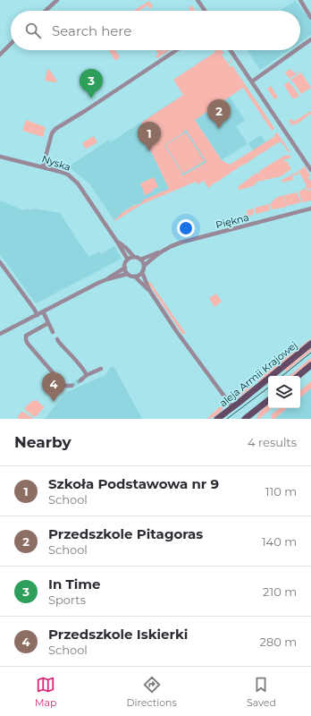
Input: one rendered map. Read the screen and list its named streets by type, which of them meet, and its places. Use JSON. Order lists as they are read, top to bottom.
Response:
{
  "streets": {
    "main road": ["aleja Armii Krajowej"],
    "street": ["Nyska", "Piękna"]
  },
  "crossings": [
    ["Nyska", "Piękna"]
  ],
  "page": {
    "search": "Search here",
    "pins": [
      "3",
      "2",
      "1",
      "4"
    ],
    "heading": ["Nearby", "4 results"],
    "list": [
      {
        "mark": "1",
        "name": "Szkoła Podstawowa nr 9",
        "note": "School",
        "value": "110 m"
      },
      {
        "mark": "2",
        "name": "Przedszkole Pitagoras",
        "note": "School",
        "value": "140 m"
      },
      {
        "mark": "3",
        "name": "In Time",
        "note": "Sports",
        "value": "210 m"
      },
      {
        "mark": "4",
        "name": "Przedszkole Iskierki",
        "note": "School",
        "value": "280 m"
      }
    ],
    "nav": ["Map", "Directions", "Saved"]
  }
}
